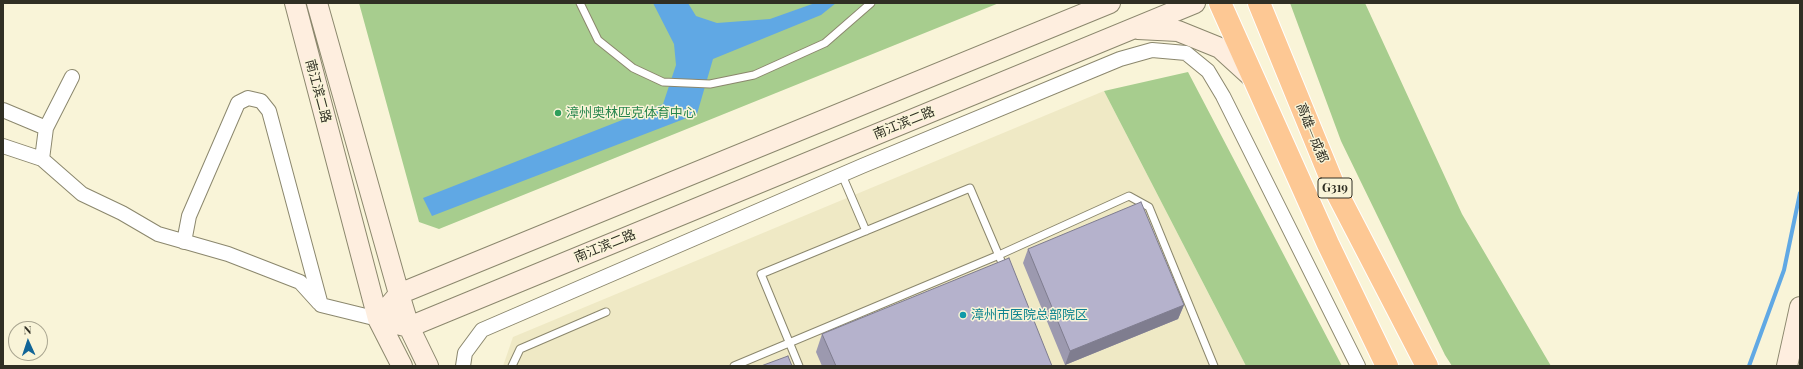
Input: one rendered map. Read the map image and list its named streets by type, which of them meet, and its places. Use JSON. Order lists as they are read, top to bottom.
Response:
{
  "streets": {
    "highway": ["高雄—成都", "G319"],
    "street": ["南江滨二路"]
  },
  "crossings": [
    ["南江滨二路", "G319"]
  ],
  "places": ["漳州奥林匹克体育中心", "漳州市医院总部院区"],
  "north": "top"
}
